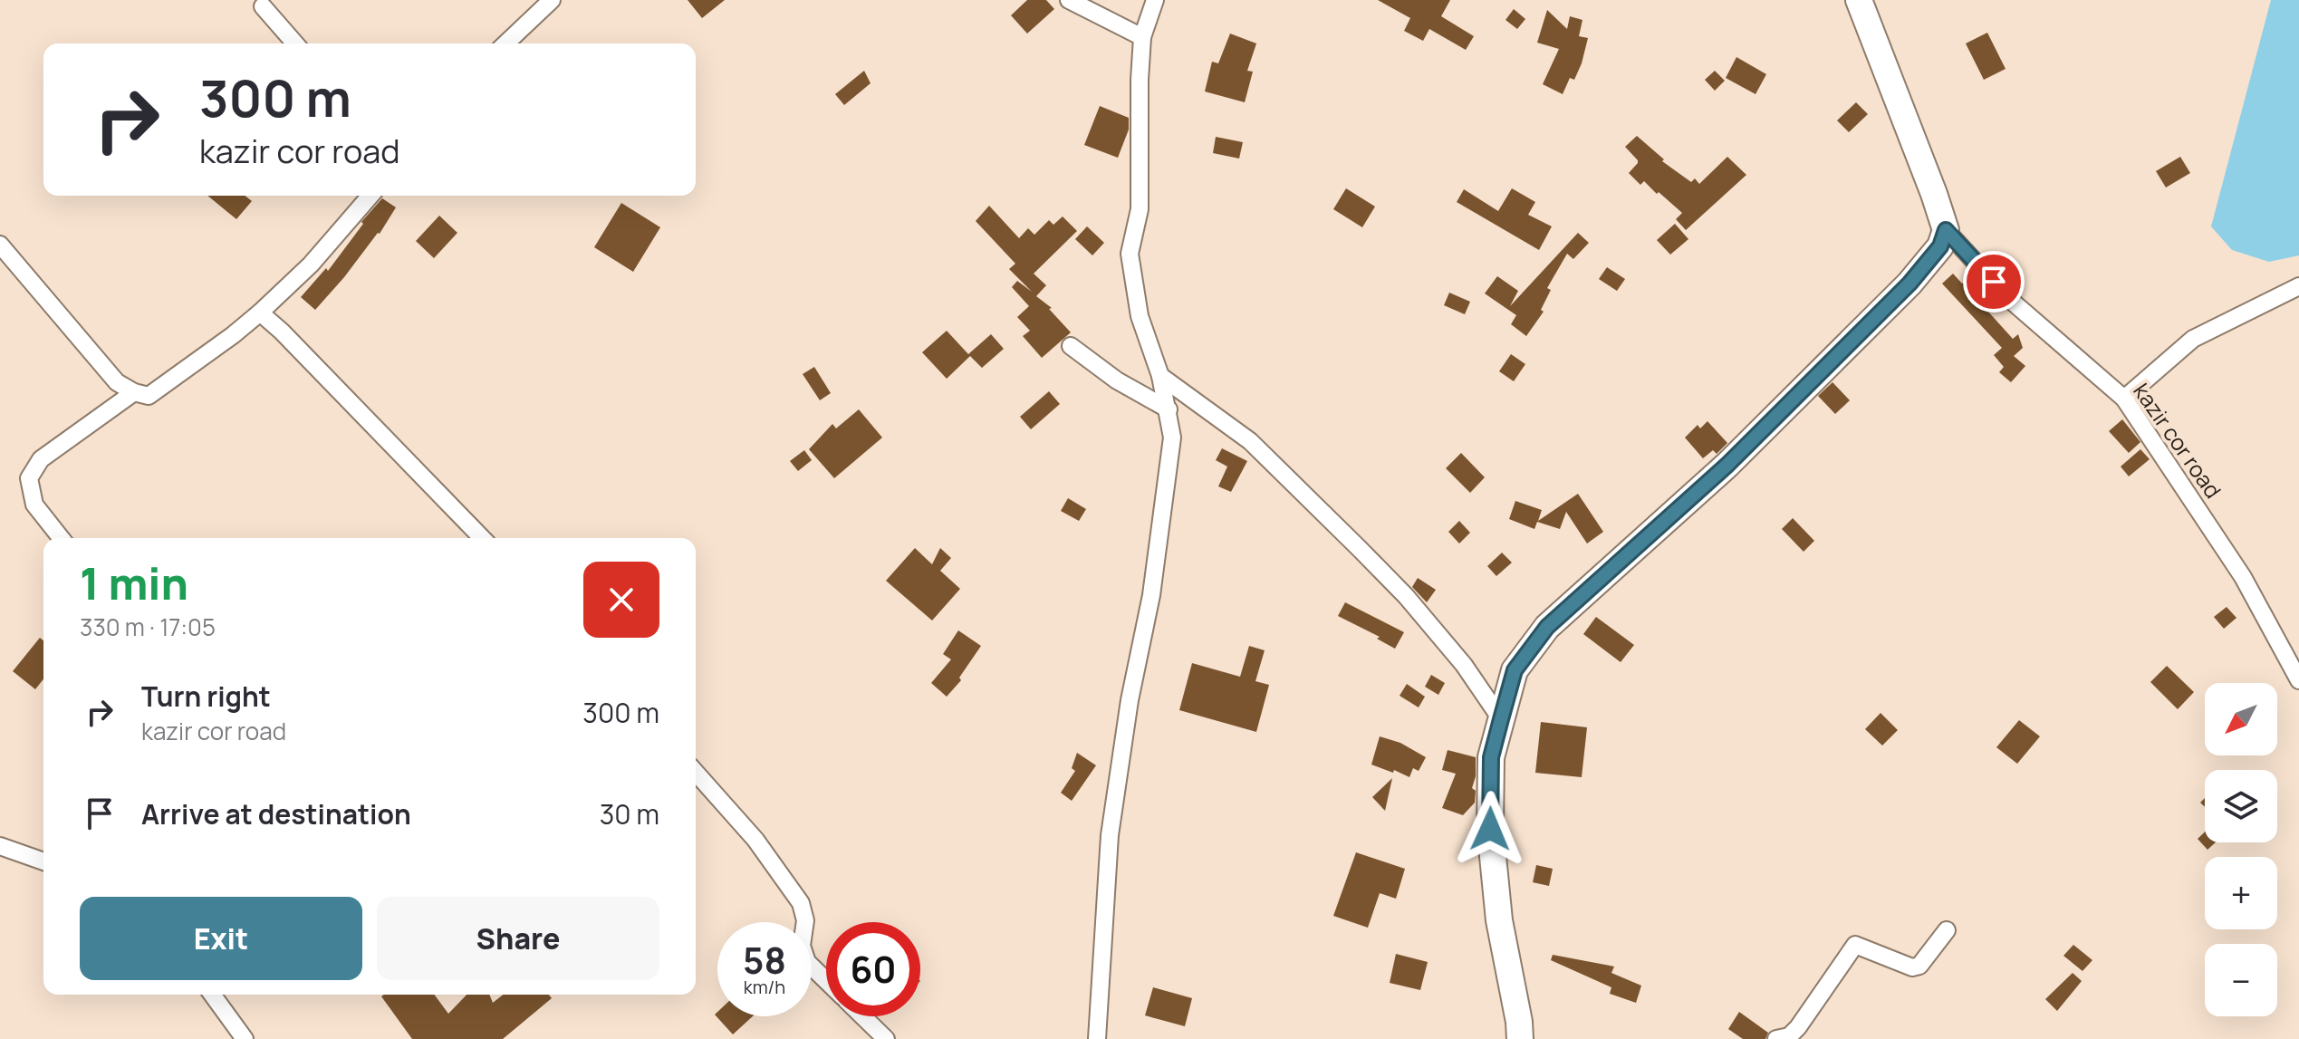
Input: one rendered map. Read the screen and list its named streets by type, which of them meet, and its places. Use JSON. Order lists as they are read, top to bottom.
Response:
{
  "streets": {
    "street": ["kazir cor road"]
  },
  "north": "bottom left",
  "page": {
    "turn": ["300 m", "kazir cor road"],
    "heading": ["1 min", "330 m · 17:05"],
    "list": [
      {
        "name": "Turn right",
        "note": "kazir cor road",
        "value": "300 m"
      },
      {
        "name": "Arrive at destination",
        "value": "30 m"
      }
    ],
    "map_buttons": ["+", "−"],
    "buttons": ["Exit", "Share"],
    "speed": "58 km/h",
    "limit": "60"
  }
}
